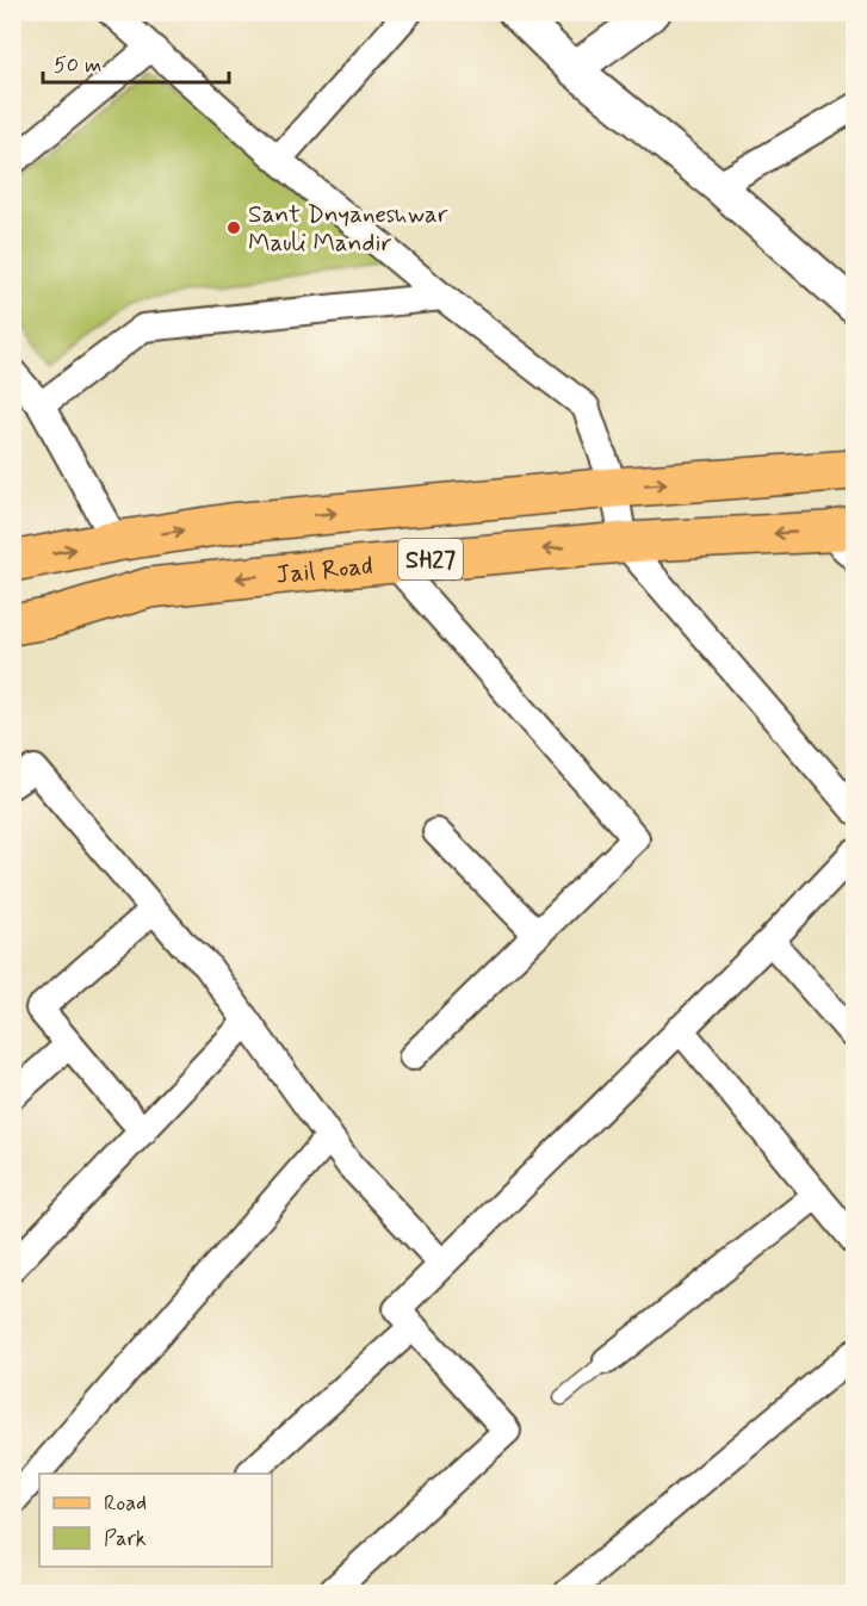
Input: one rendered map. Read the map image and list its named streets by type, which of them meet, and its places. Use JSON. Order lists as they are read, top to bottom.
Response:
{
  "streets": {
    "main road": ["SH27", "Jail Road"]
  },
  "places": ["Sant Dnyaneshwar Mauli Mandir"],
  "legend": ["Road", "Park"],
  "scale_bar": "50 m"
}
